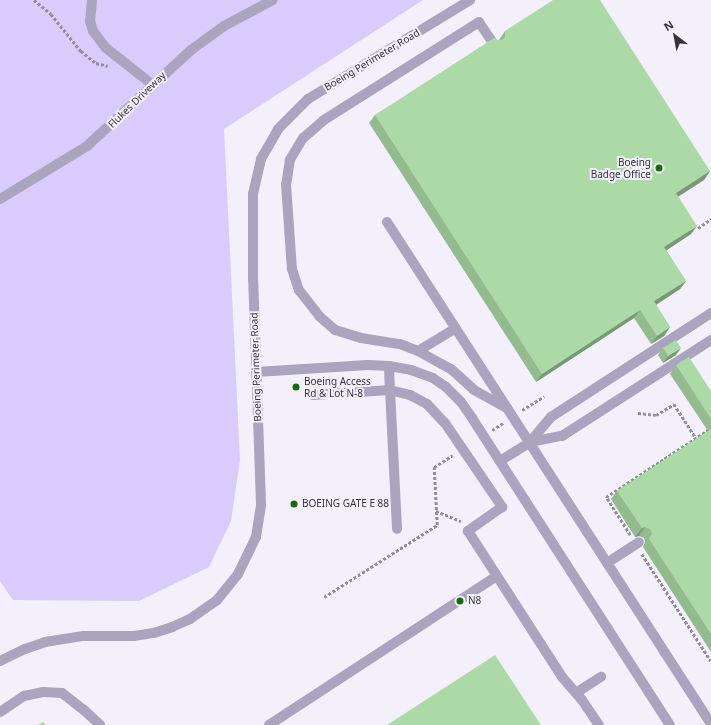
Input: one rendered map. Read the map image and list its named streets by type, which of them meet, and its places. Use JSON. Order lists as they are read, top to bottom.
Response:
{
  "streets": {
    "street": ["Boeing Perimeter Road", "Flukes Driveway"]
  },
  "places": [
    "Boeing Badge Office",
    "Boeing Access Rd & Lot N-8",
    "BOEING GATE E 88",
    "N8"
  ],
  "north": "top left"
}
